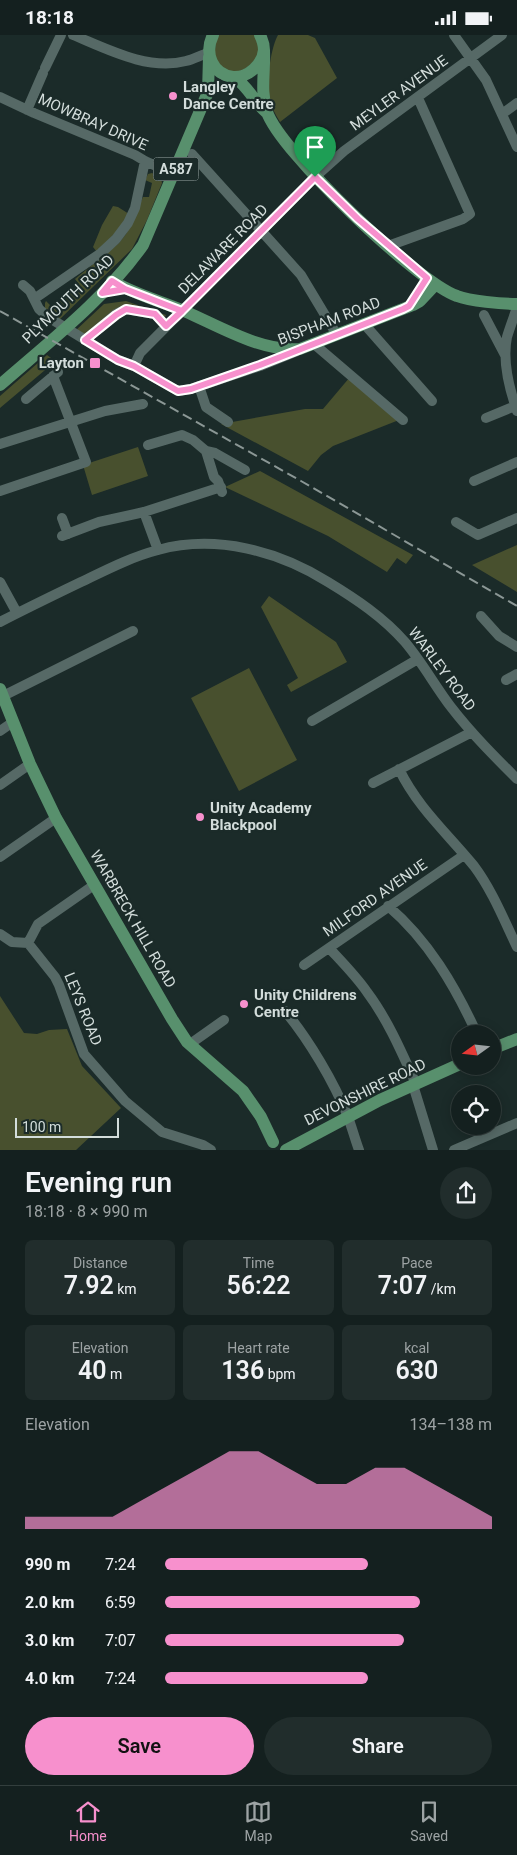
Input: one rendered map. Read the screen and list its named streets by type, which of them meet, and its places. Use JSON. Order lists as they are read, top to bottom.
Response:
{
  "streets": {
    "main road": [
      "A587",
      "PLYMOUTH ROAD",
      "BISPHAM ROAD",
      "WARBRECK HILL ROAD",
      "DEVONSHIRE ROAD"
    ],
    "street": [
      "MEYLER AVENUE",
      "MOWBRAY DRIVE",
      "DELAWARE ROAD",
      "WARLEY ROAD",
      "MILFORD AVENUE",
      "LEYS ROAD"
    ]
  },
  "crossings": [
    ["MEYLER AVENUE", "DELAWARE ROAD"],
    ["MOWBRAY DRIVE", "PLYMOUTH ROAD"],
    ["DELAWARE ROAD", "BISPHAM ROAD"],
    ["WARBRECK HILL ROAD", "DEVONSHIRE ROAD"]
  ],
  "places": {
    "other": ["Langley Dance Centre", "Unity Academy Blackpool", "Unity Childrens Centre"],
    "transit": ["Layton"]
  },
  "scale_bar": "100 m",
  "north": "left",
  "page": {
    "status": "18:18",
    "scale": "100 m",
    "heading": ["Evening run", "18:18 · 8 × 990 m"],
    "stats": [
      ["Distance", "7.92 km"],
      ["Time", "56:22"],
      ["Pace", "7:07 /km"],
      ["Elevation", "40 m"],
      ["Heart rate", "136 bpm"],
      ["kcal", "630"]
    ],
    "chart": ["Elevation", "134–138 m"],
    "list": [
      {
        "name": "990 m",
        "note": "7:24"
      },
      {
        "name": "2.0 km",
        "note": "6:59"
      },
      {
        "name": "3.0 km",
        "note": "7:07"
      },
      {
        "name": "4.0 km",
        "note": "7:24"
      }
    ],
    "buttons": ["Save", "Share"],
    "tabs": ["Home", "Map", "Saved"]
  }
}
